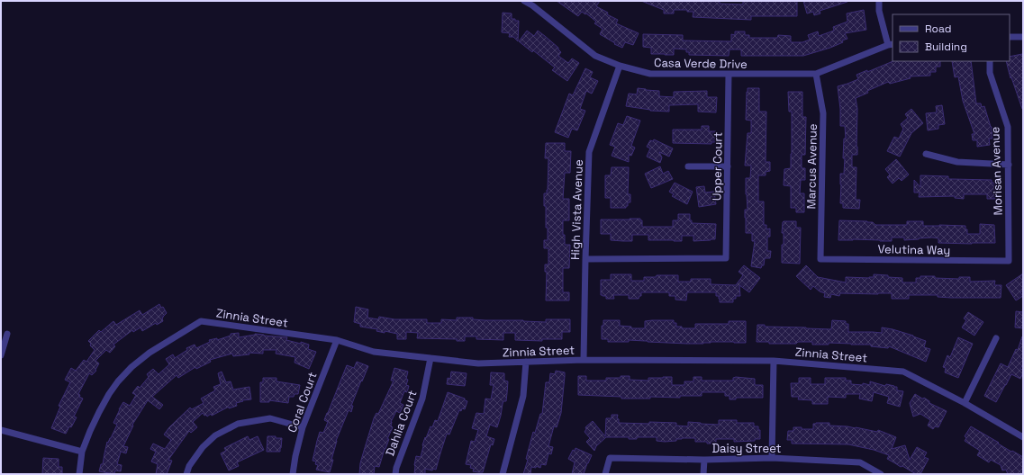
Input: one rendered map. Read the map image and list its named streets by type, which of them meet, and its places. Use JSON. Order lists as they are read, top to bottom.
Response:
{
  "streets": {
    "street": [
      "Casa Verde Drive",
      "Upper Court",
      "Marcus Avenue",
      "Morisan Avenue",
      "High Vista Avenue",
      "Velutina Way",
      "Zinnia Street",
      "Coral Court",
      "Dahlia Court",
      "Daisy Street"
    ]
  },
  "crossings": [
    ["Casa Verde Drive", "Upper Court"],
    ["Casa Verde Drive", "Marcus Avenue"],
    ["Casa Verde Drive", "High Vista Avenue"],
    ["Upper Court", "High Vista Avenue"],
    ["Marcus Avenue", "Velutina Way"],
    ["Morisan Avenue", "Velutina Way"],
    ["High Vista Avenue", "Zinnia Street"],
    ["Zinnia Street", "Coral Court"],
    ["Zinnia Street", "Dahlia Court"]
  ],
  "legend": ["Road", "Building"]
}
